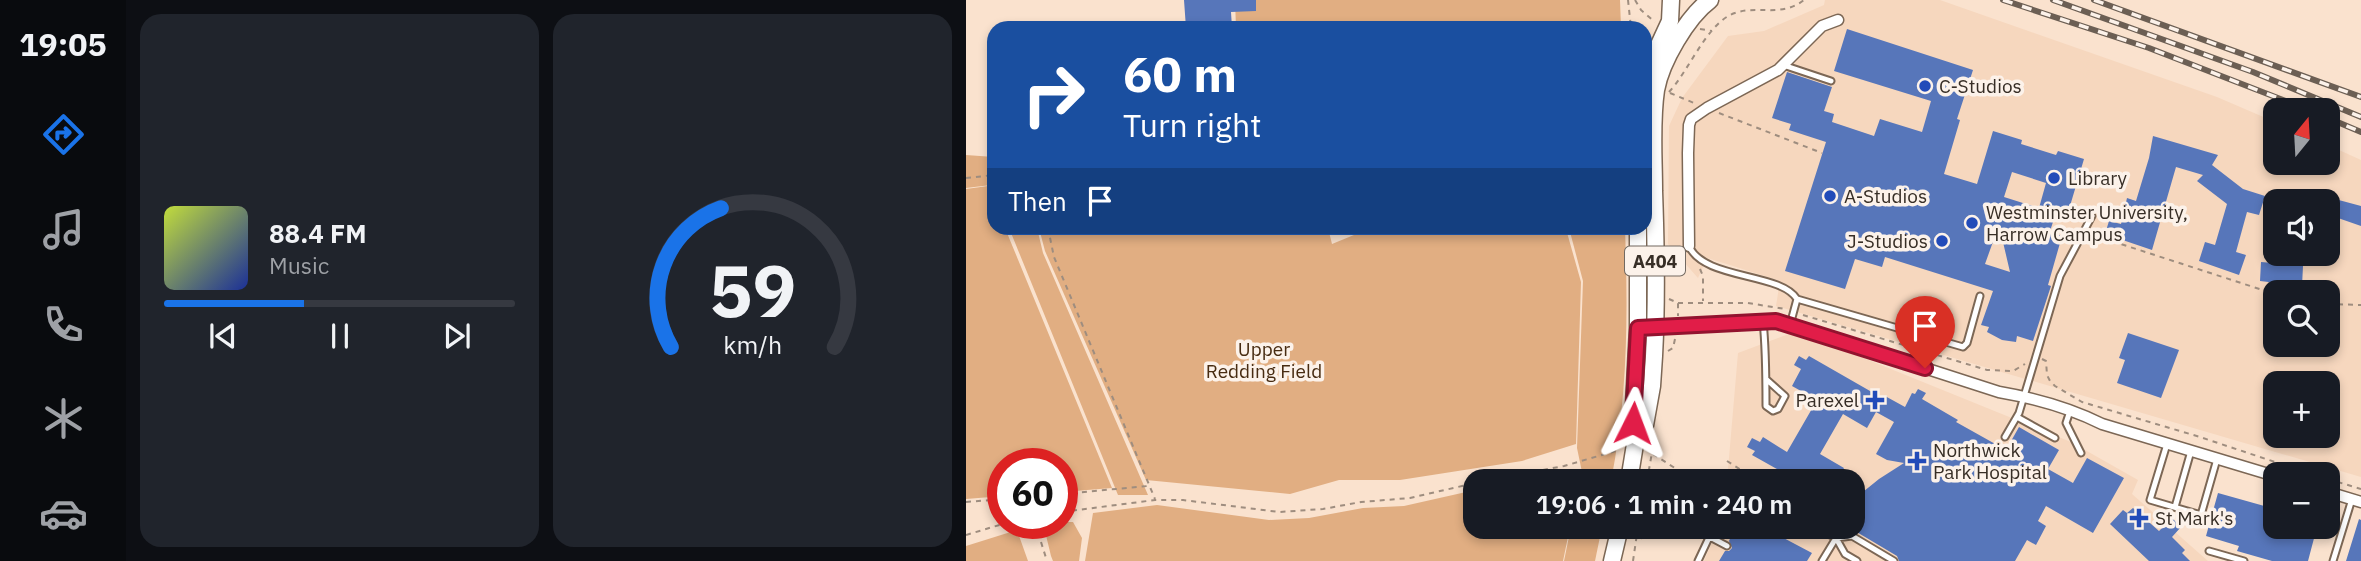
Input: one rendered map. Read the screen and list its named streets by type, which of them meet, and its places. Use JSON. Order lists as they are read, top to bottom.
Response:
{
  "streets": {
    "main road": ["A404"]
  },
  "parks": ["Upper Redding Field"],
  "places": {
    "other": [
      "C-Studios",
      "Library",
      "A-Studios",
      "Westminster University, Harrow Campus",
      "J-Studios"
    ],
    "health": ["Parexel", "Northwick Park Hospital", "St Mark's"]
  },
  "north": "top",
  "page": {
    "tabs": "19:05",
    "turn": ["60 m", "Turn right"],
    "map_buttons": ["+", "−"],
    "then": "Then",
    "song": ["88.4 FM", "Music"],
    "limit": "60",
    "trip": "19:06 · 1 min · 240 m",
    "gauge": ["59", "km/h"]
  }
}
